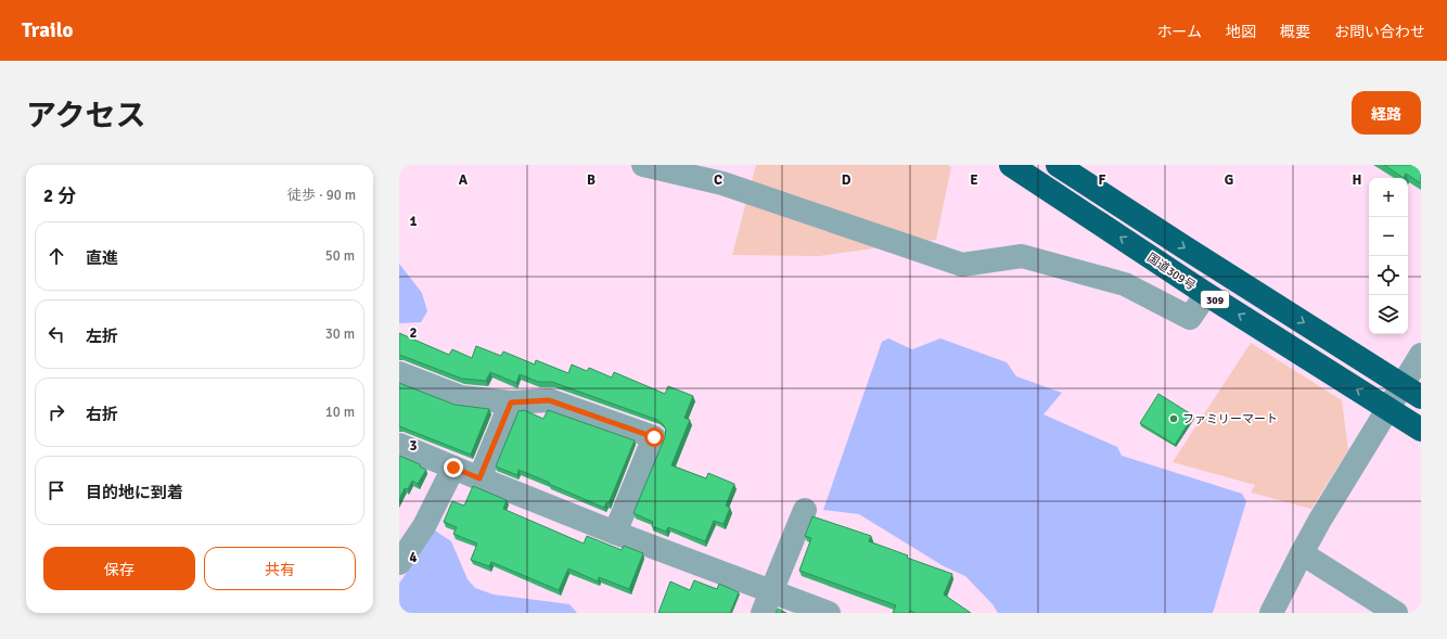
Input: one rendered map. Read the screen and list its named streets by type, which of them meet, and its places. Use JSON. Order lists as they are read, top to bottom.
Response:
{
  "streets": {
    "highway": ["国道309号", "309"]
  },
  "places": ["ファミリーマート"],
  "page": {
    "header": "Trailo",
    "nav": [
      "ホーム",
      "地図",
      "概要",
      "お問い合わせ"
    ],
    "title": "アクセス",
    "buttons": [
      "経路",
      ["保存", "共有"]
    ],
    "heading": ["2 分", "徒歩 · 90 m"],
    "map_buttons": ["+", "−"],
    "list": [
      ["直進", "50 m"],
      ["左折", "30 m"],
      ["右折", "10 m"],
      "目的地に到着"
    ]
  },
  "grid": {
    "columns": [
      "A",
      "B",
      "C",
      "D",
      "E",
      "F",
      "G",
      "H"
    ],
    "rows": [
      "1",
      "2",
      "3",
      "4"
    ]
  }
}
